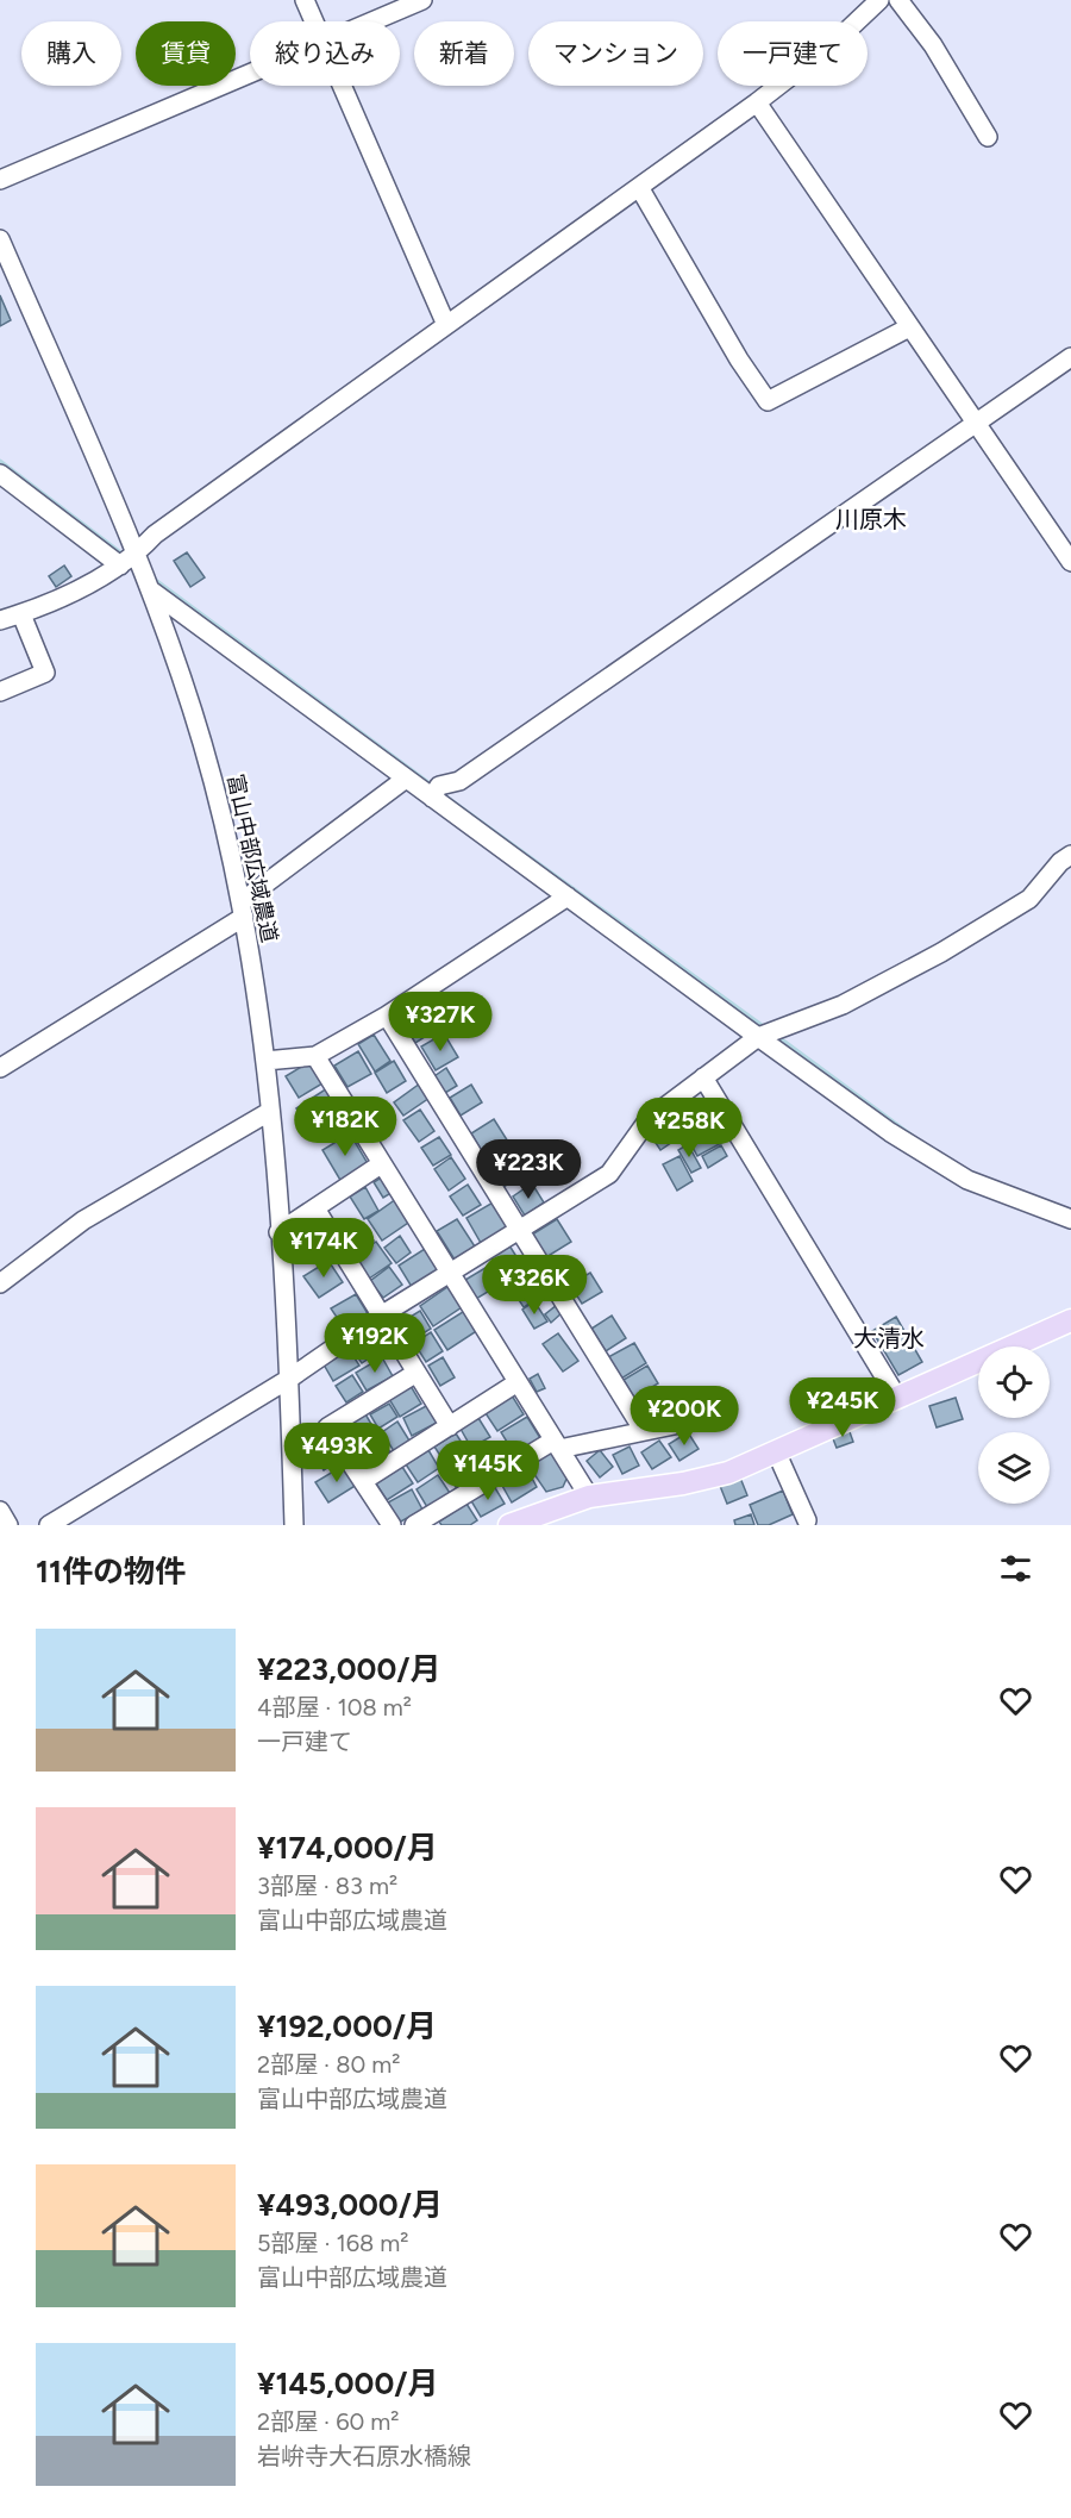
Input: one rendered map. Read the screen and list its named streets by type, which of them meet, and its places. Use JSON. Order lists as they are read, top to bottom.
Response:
{
  "streets": {
    "street": ["富山中部広域農道"]
  },
  "districts": ["川原木", "大清水"],
  "page": {
    "chip": [
      "購入",
      "賃貸",
      "絞り込み",
      "新着",
      "マンション",
      "一戸建て"
    ],
    "price": [
      "¥327K",
      "¥182K",
      "¥258K",
      "¥223K",
      "¥174K",
      "¥326K",
      "¥192K",
      "¥245K",
      "¥200K",
      "¥493K",
      "¥145K"
    ],
    "heading": "11件の物件",
    "list": [
      {
        "name": "¥223,000/月",
        "note": "4部屋 · 108 m² · 一戸建て"
      },
      {
        "name": "¥174,000/月",
        "note": "3部屋 · 83 m² · 富山中部広域農道"
      },
      {
        "name": "¥192,000/月",
        "note": "2部屋 · 80 m² · 富山中部広域農道"
      },
      {
        "name": "¥493,000/月",
        "note": "5部屋 · 168 m² · 富山中部広域農道"
      },
      {
        "name": "¥145,000/月",
        "note": "2部屋 · 60 m² · 岩峅寺大石原水橋線"
      }
    ]
  }
}
